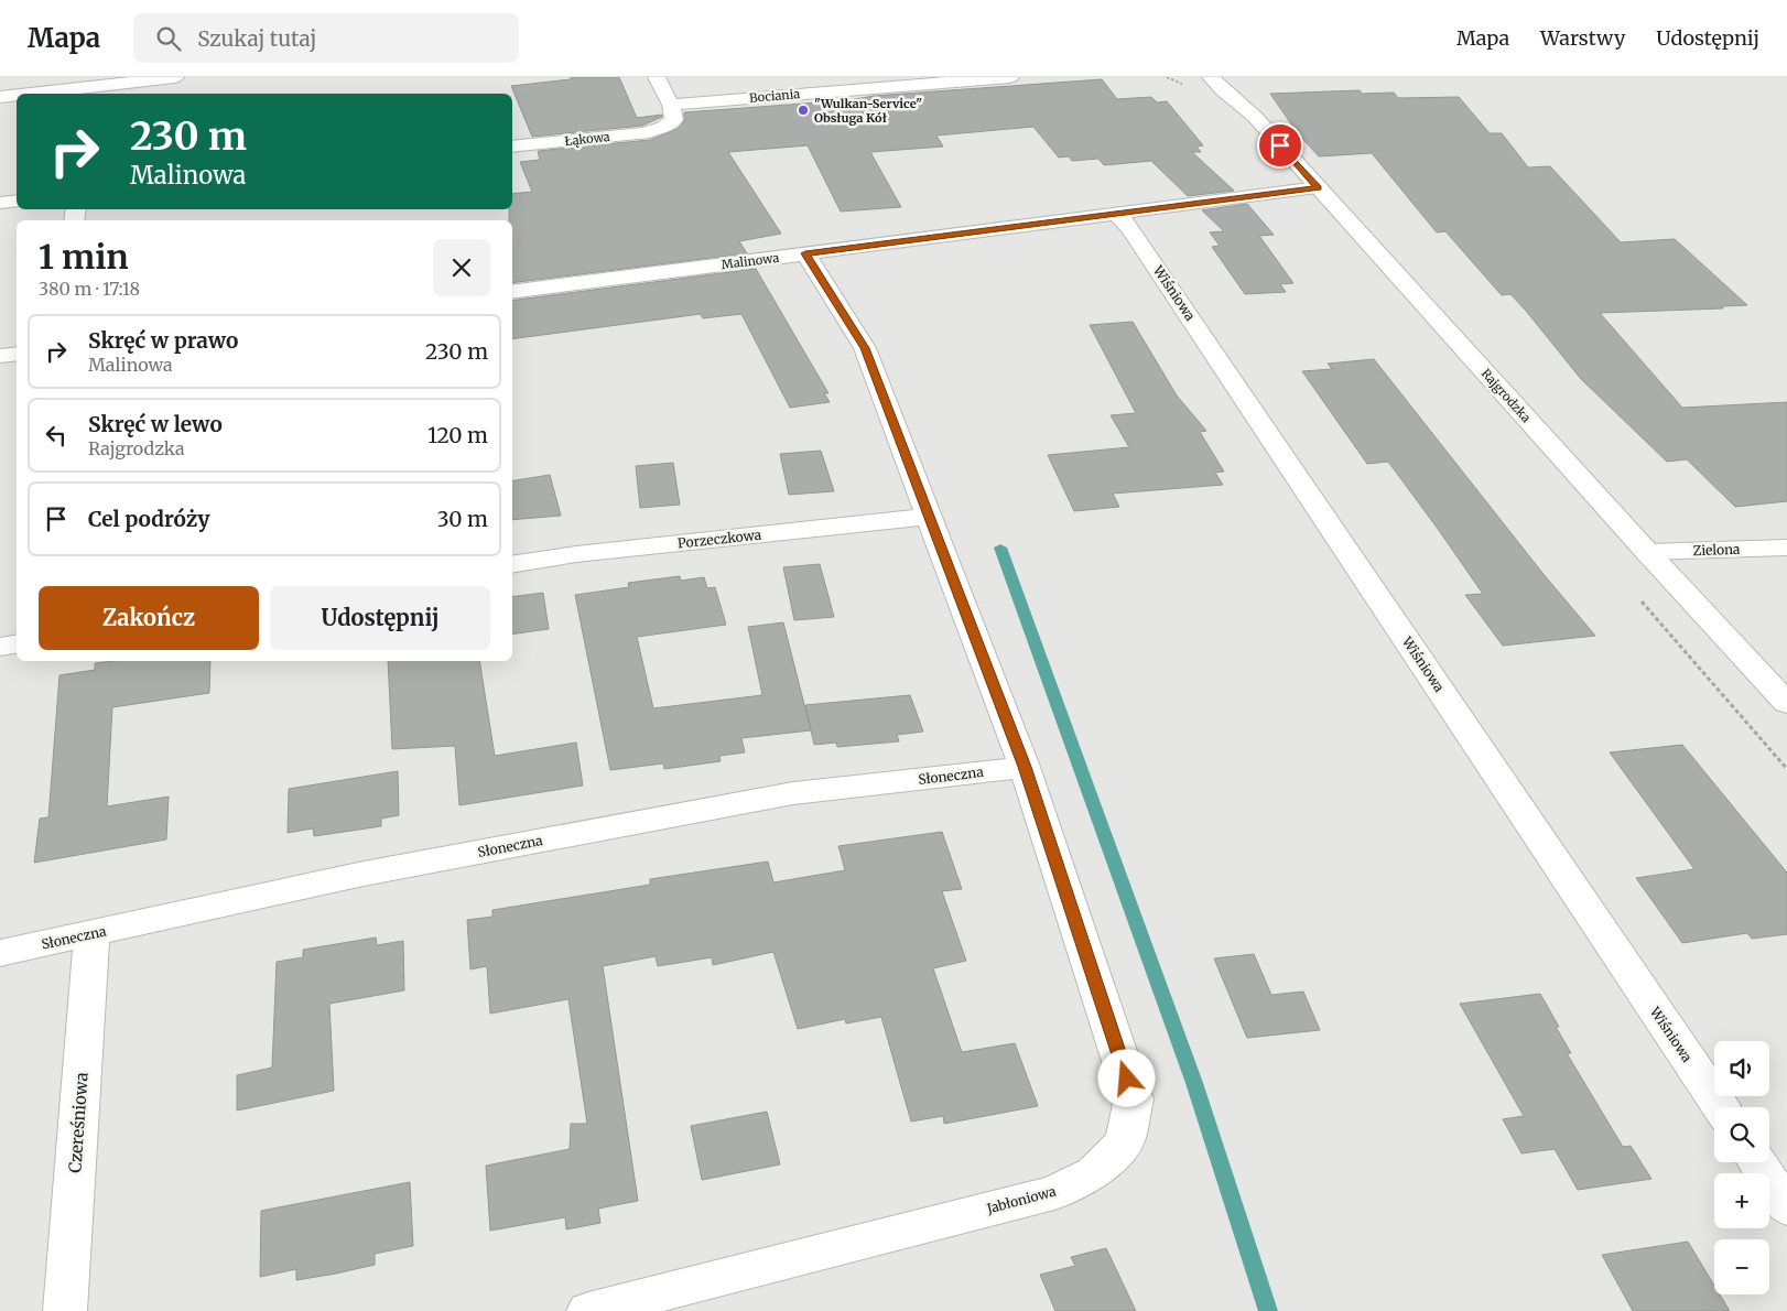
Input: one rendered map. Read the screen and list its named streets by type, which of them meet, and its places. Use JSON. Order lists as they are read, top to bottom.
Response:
{
  "streets": {
    "street": [
      "Bociania",
      "Łąkowa",
      "Malinowa",
      "Wiśniowa",
      "Rajgrodzka",
      "Porzeczkowa",
      "Zielona",
      "Słoneczna",
      "Czereśniowa",
      "Jabłoniowa"
    ]
  },
  "crossings": [
    ["Bociania", "Łąkowa"],
    ["Malinowa", "Wiśniowa"],
    ["Malinowa", "Rajgrodzka"],
    ["Malinowa", "Jabłoniowa"],
    ["Rajgrodzka", "Zielona"],
    ["Porzeczkowa", "Jabłoniowa"],
    ["Słoneczna", "Czereśniowa"],
    ["Słoneczna", "Jabłoniowa"]
  ],
  "places": ["\"Wulkan-Service\" Obsługa Kół"],
  "page": {
    "header": "Mapa",
    "search": "Szukaj tutaj",
    "nav": ["Mapa", "Warstwy", "Udostępnij"],
    "turn": ["230 m", "Malinowa"],
    "heading": ["1 min", "380 m · 17:18"],
    "list": [
      {
        "name": "Skręć w prawo",
        "note": "Malinowa",
        "value": "230 m"
      },
      {
        "name": "Skręć w lewo",
        "note": "Rajgrodzka",
        "value": "120 m"
      },
      {
        "name": "Cel podróży",
        "value": "30 m"
      }
    ],
    "buttons": ["Zakończ", "Udostępnij"],
    "map_buttons": ["+", "−"]
  }
}
